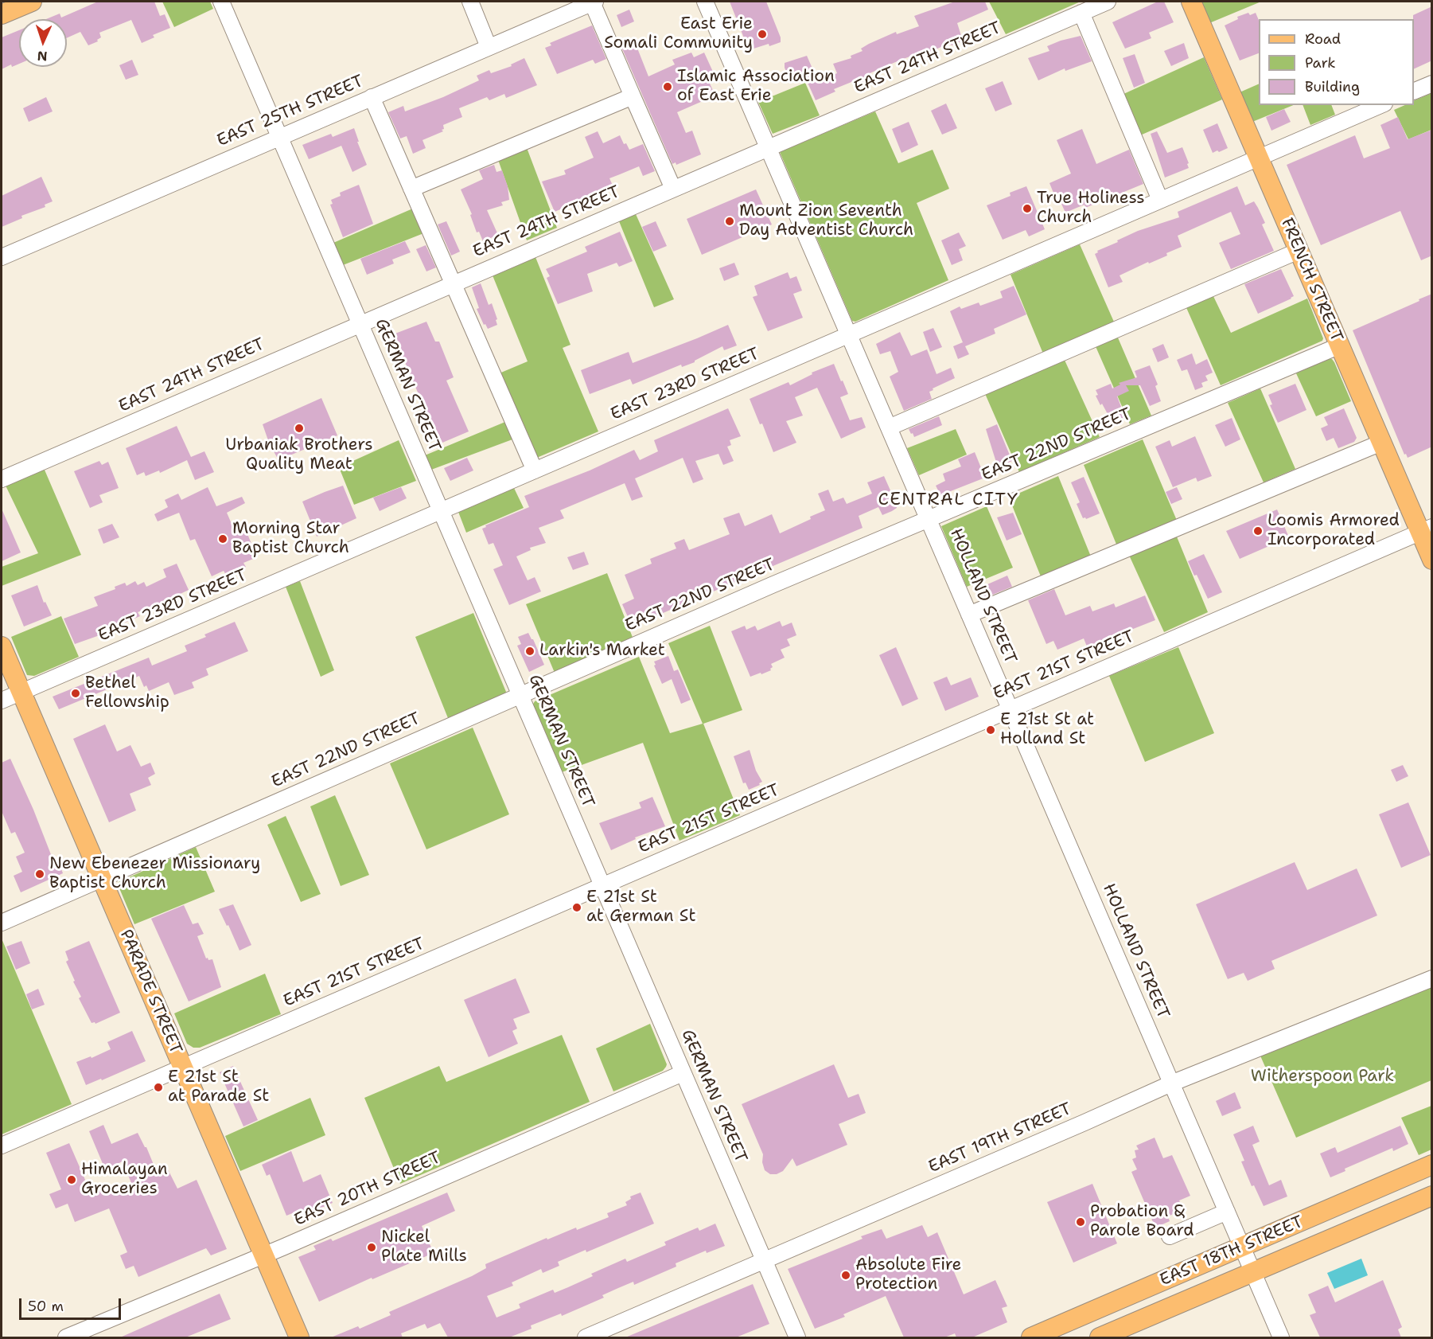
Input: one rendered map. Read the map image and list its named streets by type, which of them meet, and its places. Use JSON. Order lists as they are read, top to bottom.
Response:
{
  "streets": {
    "main road": ["FRENCH STREET", "PARADE STREET", "EAST 18TH STREET"],
    "street": [
      "EAST 24TH STREET",
      "EAST 25TH STREET",
      "EAST 23RD STREET",
      "GERMAN STREET",
      "EAST 22ND STREET",
      "HOLLAND STREET",
      "EAST 21ST STREET",
      "EAST 19TH STREET",
      "EAST 20TH STREET"
    ]
  },
  "crossings": [
    ["EAST 24TH STREET", "GERMAN STREET"],
    ["EAST 24TH STREET", "HOLLAND STREET"],
    ["EAST 25TH STREET", "GERMAN STREET"],
    ["FRENCH STREET", "EAST 23RD STREET"],
    ["FRENCH STREET", "EAST 22ND STREET"],
    ["FRENCH STREET", "EAST 21ST STREET"],
    ["EAST 23RD STREET", "GERMAN STREET"],
    ["EAST 23RD STREET", "HOLLAND STREET"],
    ["EAST 23RD STREET", "PARADE STREET"],
    ["GERMAN STREET", "EAST 22ND STREET"],
    ["GERMAN STREET", "EAST 21ST STREET"],
    ["GERMAN STREET", "EAST 19TH STREET"],
    ["GERMAN STREET", "EAST 20TH STREET"],
    ["EAST 22ND STREET", "HOLLAND STREET"],
    ["EAST 22ND STREET", "PARADE STREET"],
    ["HOLLAND STREET", "EAST 21ST STREET"],
    ["HOLLAND STREET", "EAST 19TH STREET"],
    ["HOLLAND STREET", "EAST 18TH STREET"],
    ["EAST 21ST STREET", "PARADE STREET"],
    ["PARADE STREET", "EAST 20TH STREET"]
  ],
  "districts": ["CENTRAL CITY"],
  "parks": ["Witherspoon Park"],
  "places": [
    "East Erie Somali Community",
    "Islamic Association of East Erie",
    "True Holiness Church",
    "Mount Zion Seventh Day Adventist Church",
    "Urbaniak Brothers Quality Meat",
    "Loomis Armored Incorporated",
    "Morning Star Baptist Church",
    "Larkin's Market",
    "Bethel Fellowship",
    "E 21st St at Holland St",
    "New Ebenezer Missionary Baptist Church",
    "E 21st St at German St",
    "E 21st St at Parade St",
    "Himalayan Groceries",
    "Probation & Parole Board",
    "Nickel Plate Mills",
    "Absolute Fire Protection"
  ],
  "legend": ["Road", "Park", "Building"],
  "scale_bar": "50 m",
  "north": "bottom"
}
